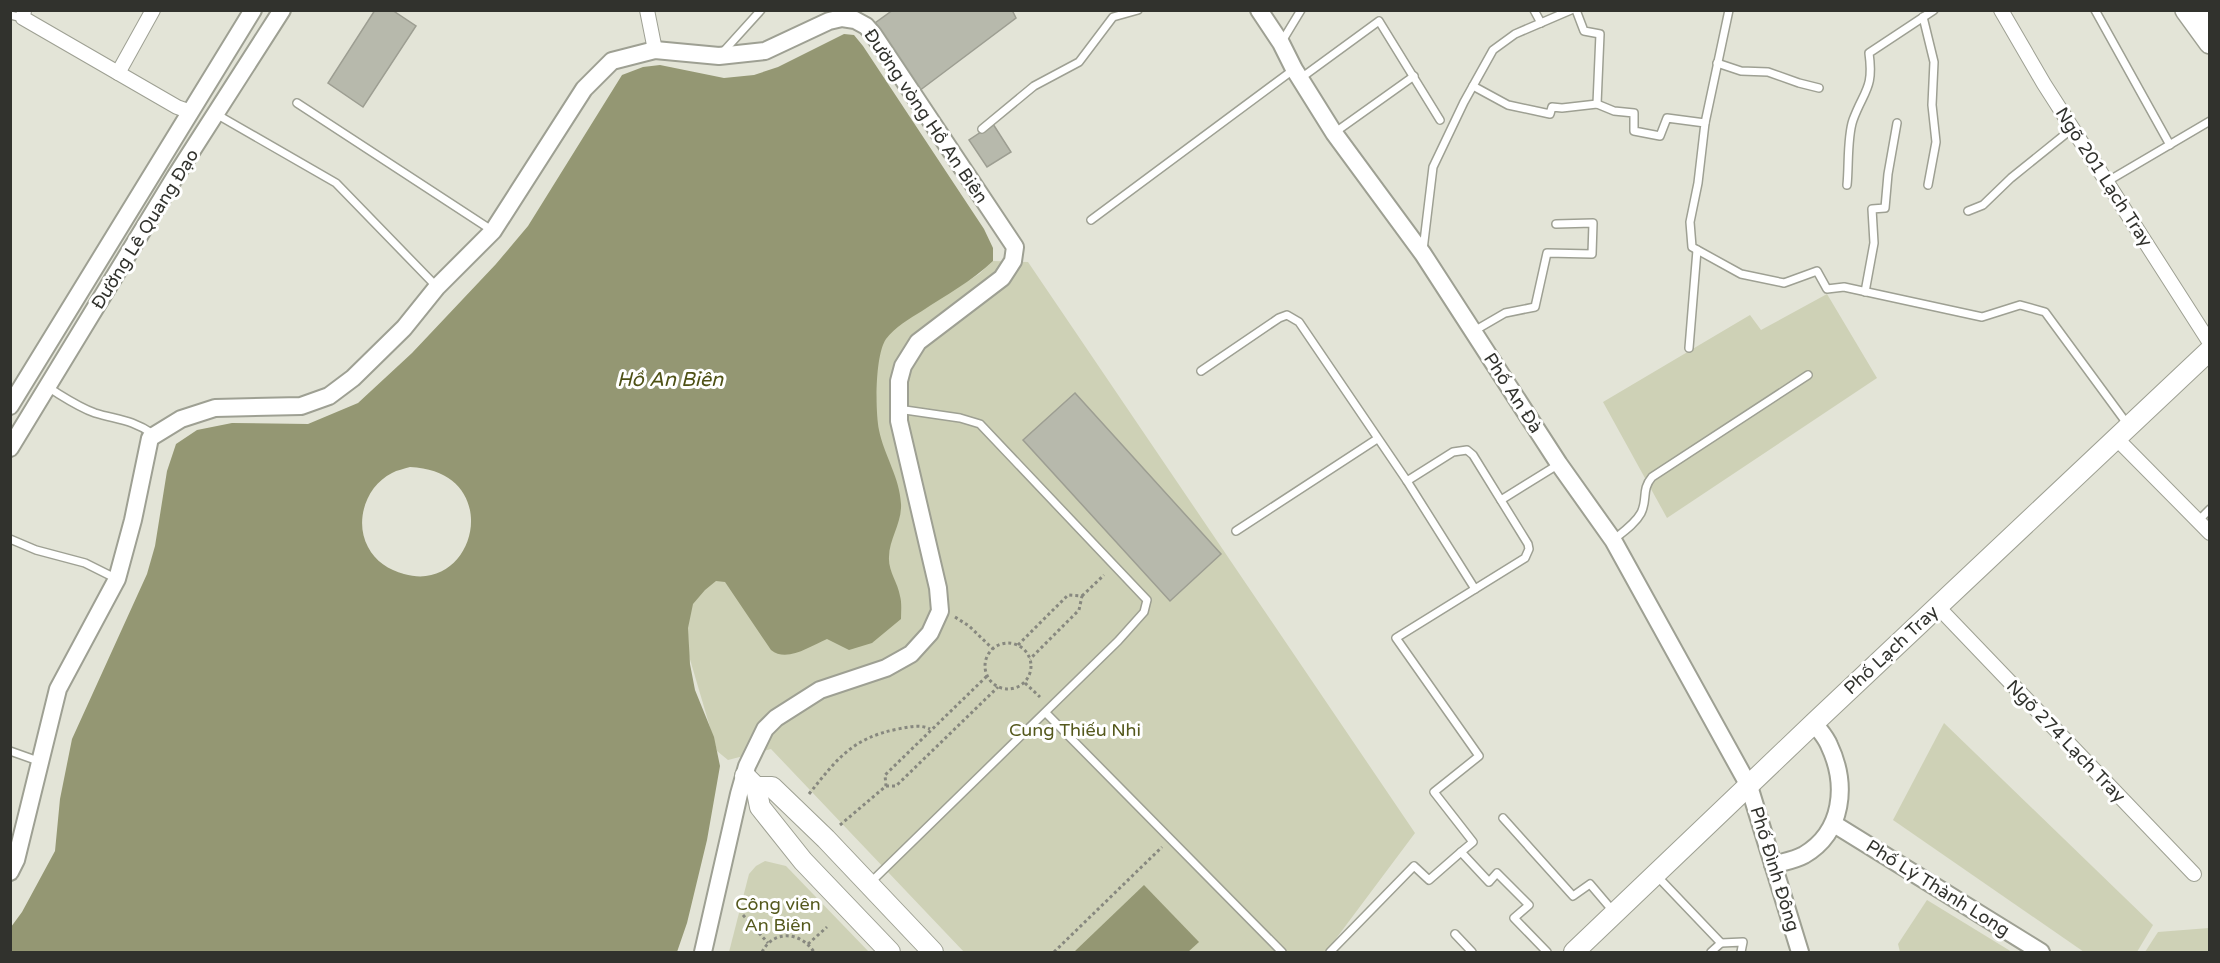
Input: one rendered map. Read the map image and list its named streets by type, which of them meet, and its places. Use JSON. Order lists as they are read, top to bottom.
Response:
{
  "streets": {
    "main road": ["Phố Lạch Tray"],
    "street": [
      "Đường vòng Hồ An Biên",
      "Ngõ 201 Lạch Tray",
      "Đường Lê Quang Đạo",
      "Phố An Đà",
      "Ngõ 274 Lạch Tray",
      "Phố Đình Đông",
      "Phố Lý Thành Long"
    ]
  },
  "crossings": [
    ["Phố An Đà", "Phố Lạch Tray"],
    ["Phố An Đà", "Phố Đình Đông"],
    ["Phố Lạch Tray", "Ngõ 274 Lạch Tray"],
    ["Phố Lạch Tray", "Phố Đình Đông"]
  ],
  "water": ["Hồ An Biên"],
  "parks": ["Cung Thiếu Nhi", "Công viên An Biên"]
}
